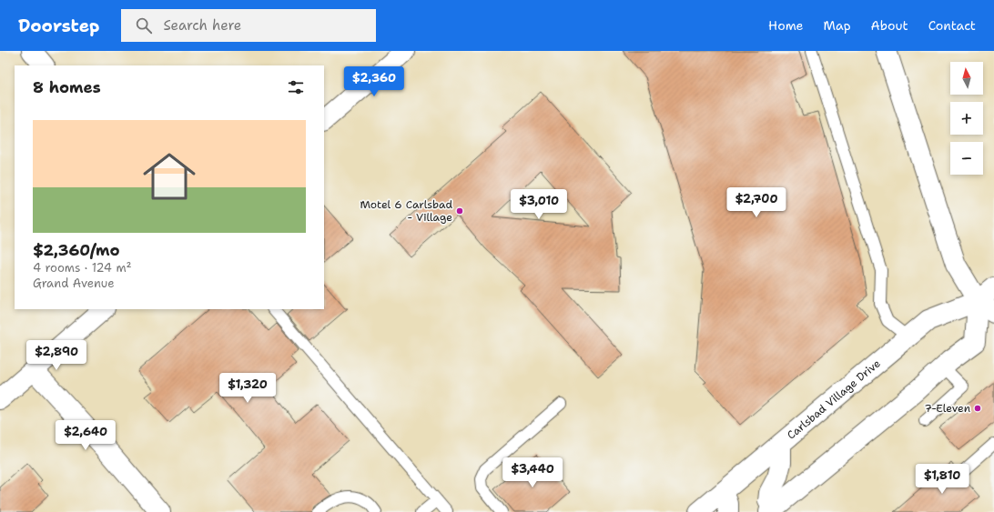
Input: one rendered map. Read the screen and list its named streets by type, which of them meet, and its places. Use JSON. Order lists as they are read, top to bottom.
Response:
{
  "streets": {
    "main road": ["Carlsbad Village Drive"]
  },
  "places": ["Motel 6 Carlsbad - Village", "7-Eleven"],
  "north": "top",
  "page": {
    "header": "Doorstep",
    "search": "Search here",
    "nav": [
      "Home",
      "Map",
      "About",
      "Contact"
    ],
    "map_buttons": ["+", "−"],
    "heading": "8 homes",
    "price": [
      "$2,360",
      "$2,700",
      "$3,010",
      "$2,890",
      "$1,320",
      "$2,640",
      "$3,440",
      "$1,810"
    ],
    "list": [
      {
        "name": "$2,360/mo",
        "note": "4 rooms · 124 m² · Grand Avenue"
      }
    ]
  }
}
